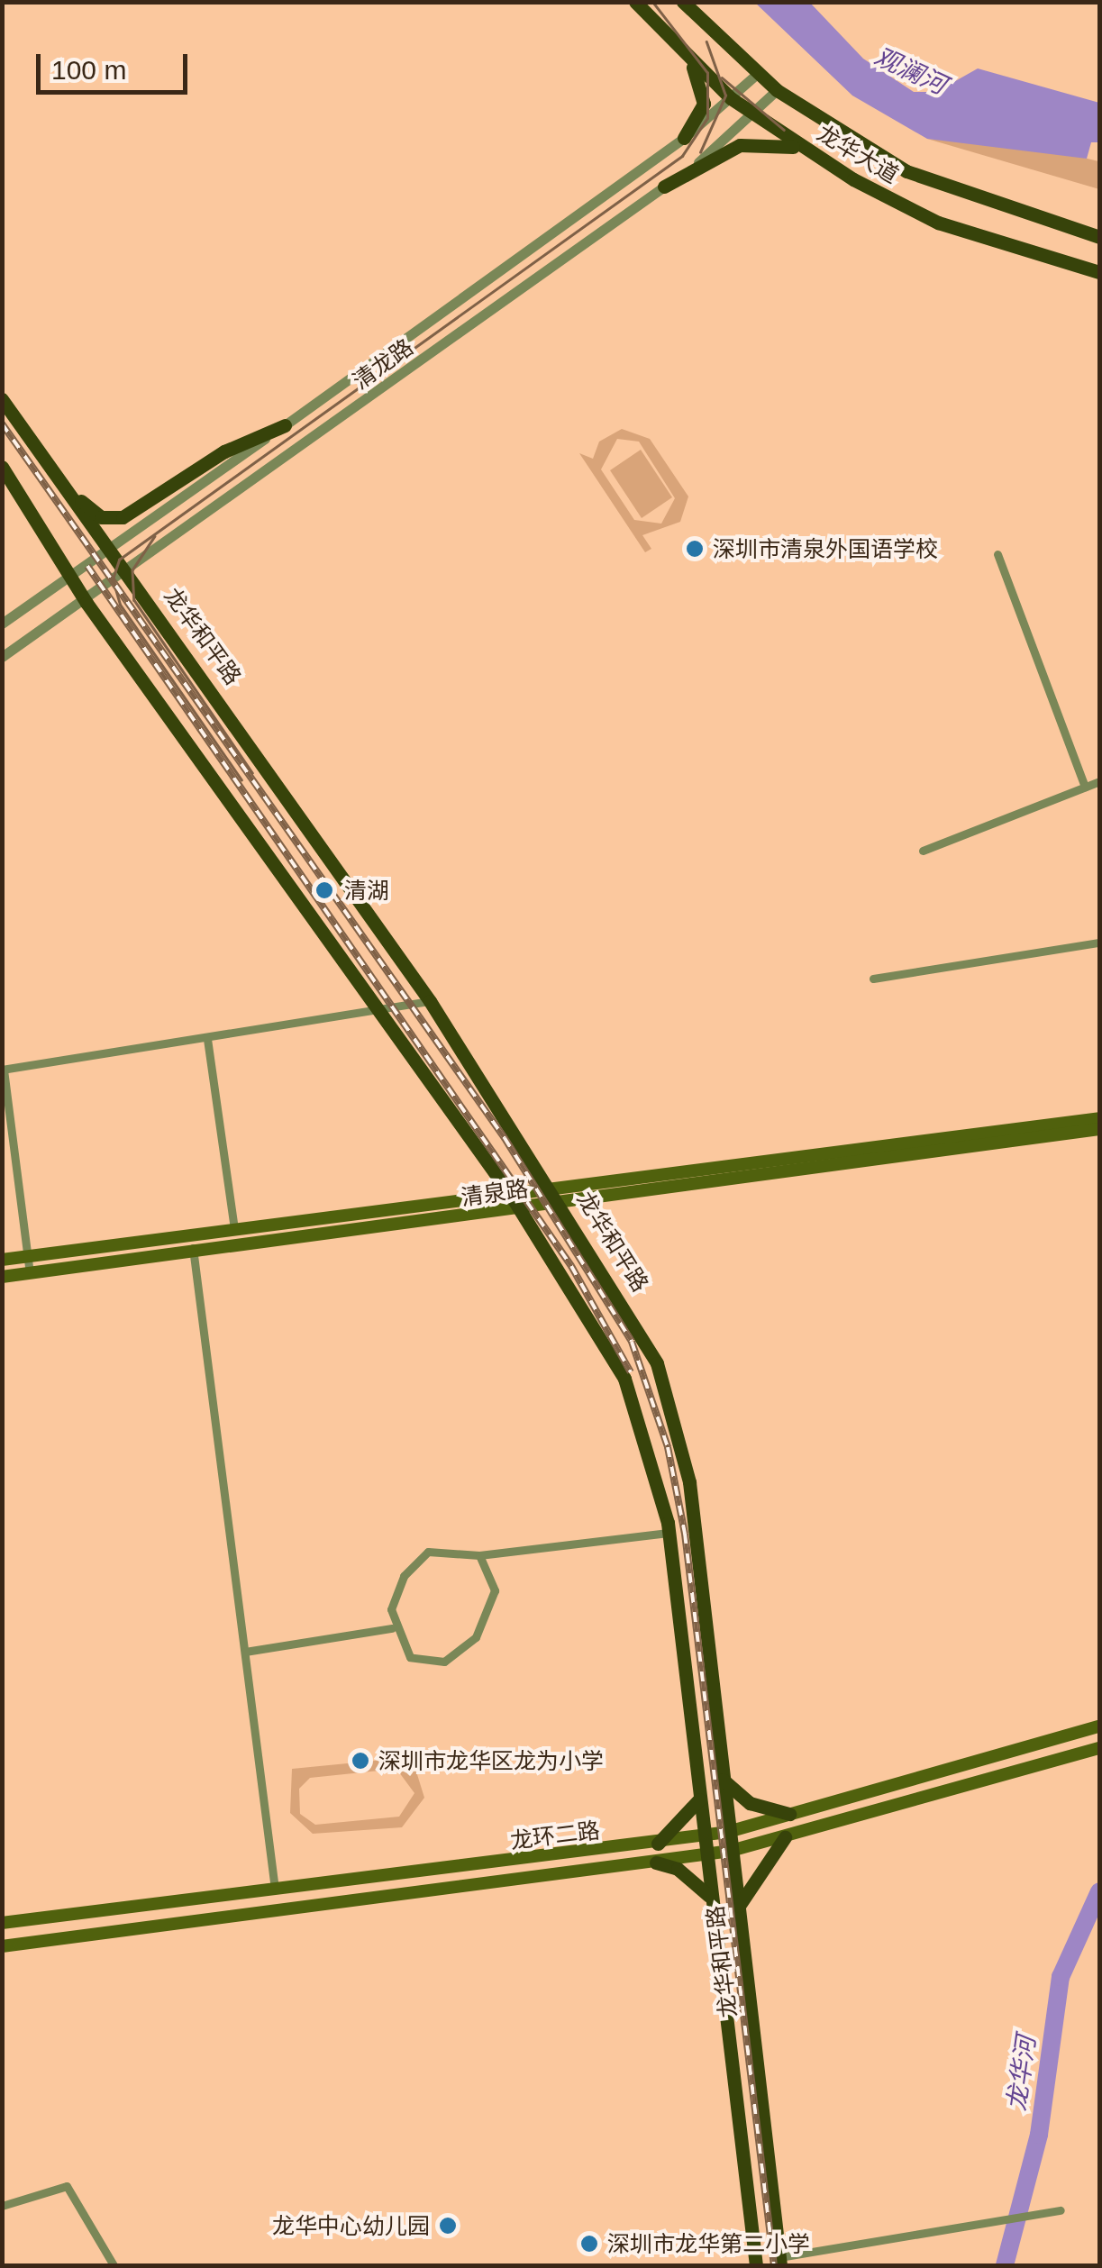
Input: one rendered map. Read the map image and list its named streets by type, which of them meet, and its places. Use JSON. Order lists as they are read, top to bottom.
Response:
{
  "streets": {
    "main road": [
      "龙华大道",
      "龙华和平路",
      "清泉路",
      "龙环二路"
    ],
    "street": ["清龙路"]
  },
  "crossings": [
    ["龙华大道", "清龙路"],
    ["清龙路", "龙华和平路"],
    ["龙华和平路", "清泉路"],
    ["龙华和平路", "龙环二路"]
  ],
  "water": ["观澜河", "龙华河"],
  "places": [
    "深圳市清泉外国语学校",
    "清湖",
    "深圳市龙华区龙为小学",
    "龙华中心幼儿园",
    "深圳市龙华第二小学"
  ],
  "scale_bar": "100 m"
}
